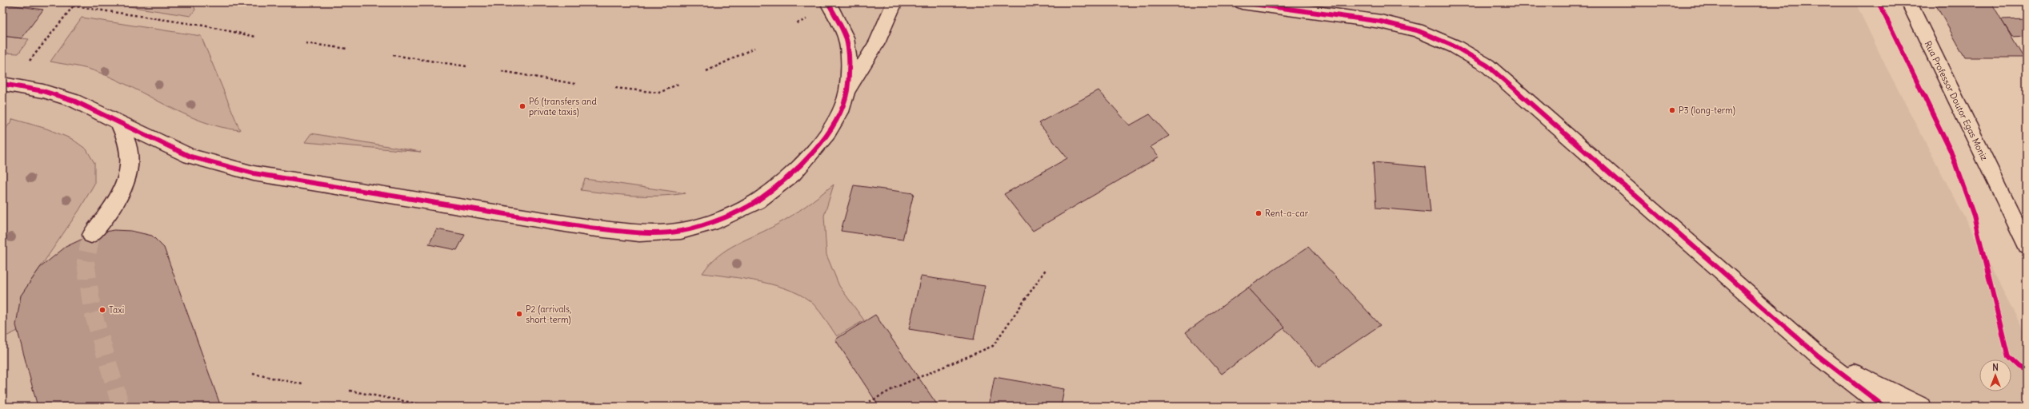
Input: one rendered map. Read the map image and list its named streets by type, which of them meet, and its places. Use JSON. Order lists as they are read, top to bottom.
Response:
{
  "streets": {
    "street": ["Rua Professor Doutor Egas Moniz"]
  },
  "places": [
    "P6 (transfers and private taxis)",
    "P3 (long-term)",
    "Rent-a-car",
    "Taxi",
    "P2 (arrivals, short-term)"
  ],
  "north": "top"
}
